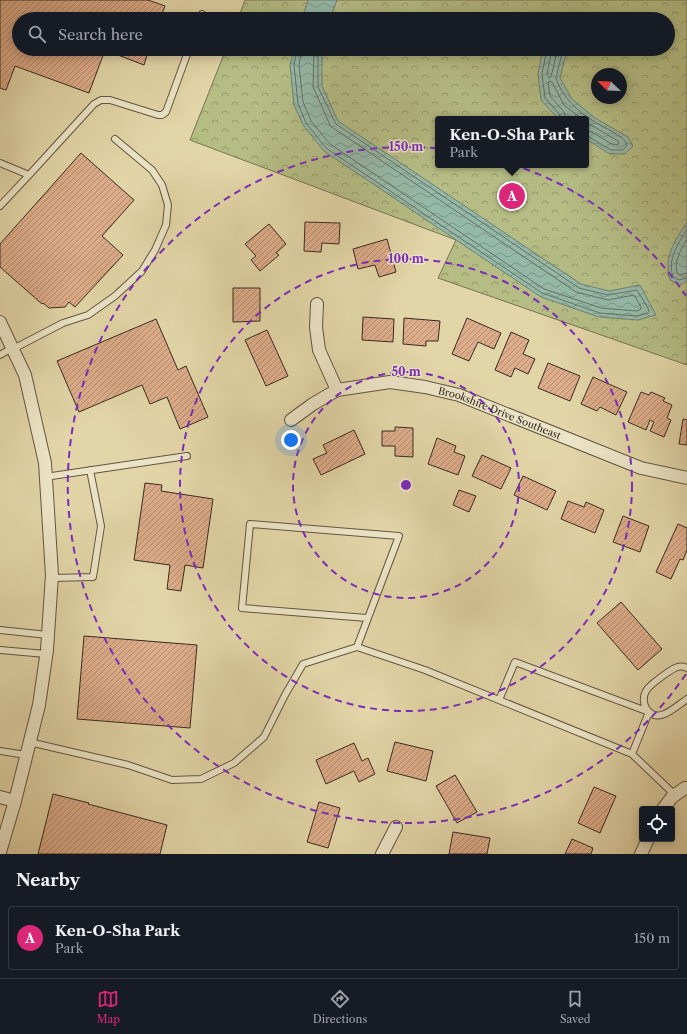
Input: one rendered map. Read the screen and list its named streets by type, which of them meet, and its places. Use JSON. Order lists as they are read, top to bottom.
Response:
{
  "streets": {
    "street": ["Brookshire Drive Southeast"]
  },
  "north": "top left",
  "page": {
    "search": "Search here",
    "popup": ["Ken-O-Sha Park", "Park"],
    "pins": "A",
    "heading": "Nearby",
    "list": [
      {
        "mark": "A",
        "name": "Ken-O-Sha Park",
        "note": "Park",
        "value": "150 m"
      }
    ],
    "nav": ["Map", "Directions", "Saved"]
  },
  "rings": ["150 m", "100 m", "50 m"]
}
